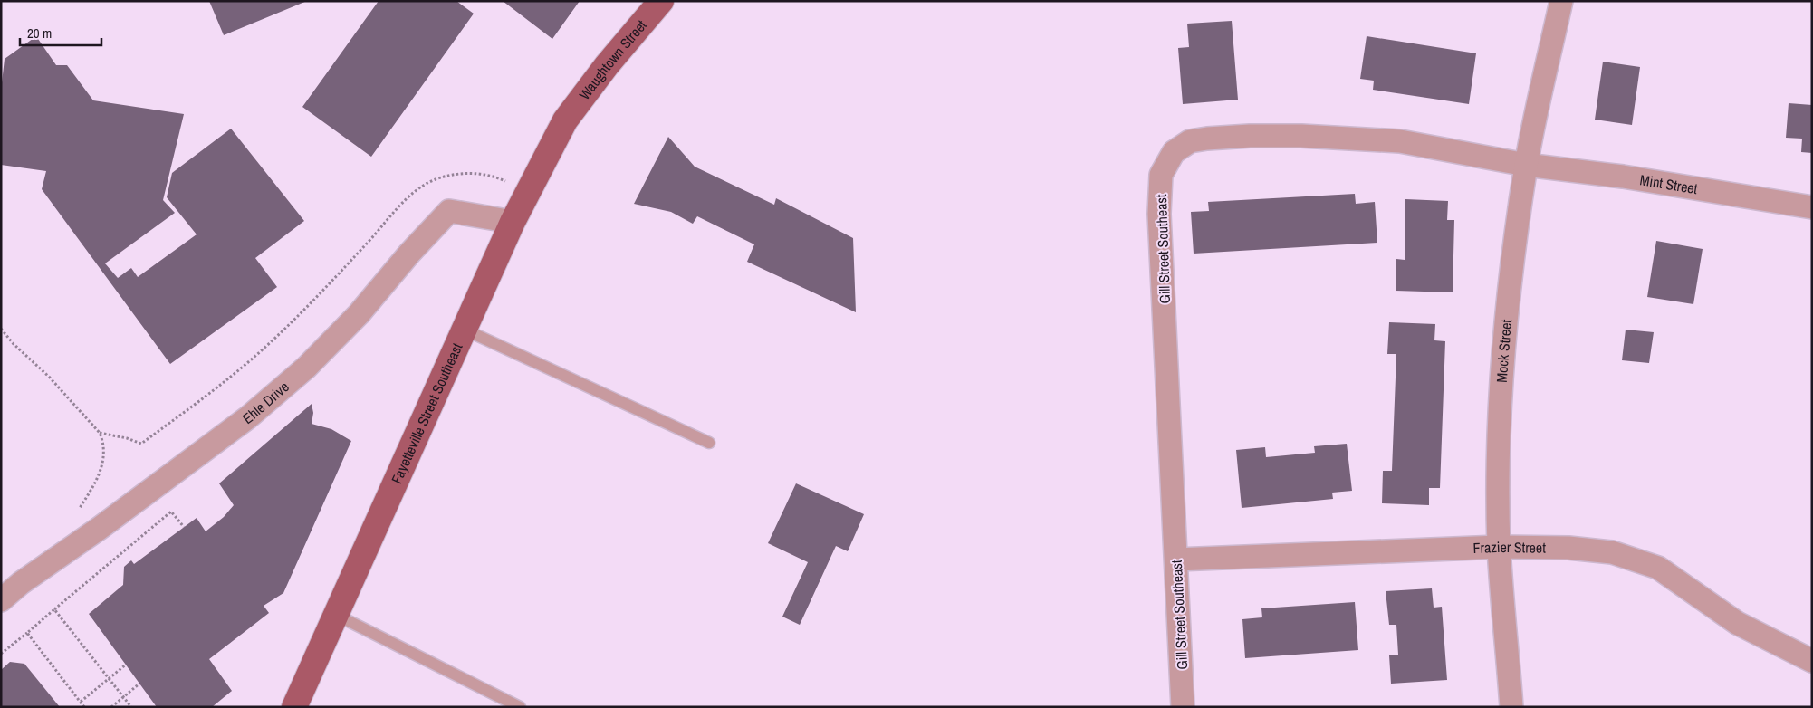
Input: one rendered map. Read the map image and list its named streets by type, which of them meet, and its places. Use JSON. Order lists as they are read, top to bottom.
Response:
{
  "streets": {
    "main road": ["Waughtown Street", "Fayetteville Street Southeast"],
    "street": [
      "Mint Street",
      "Gill Street Southeast",
      "Mock Street",
      "Ehle Drive",
      "Frazier Street"
    ]
  },
  "crossings": [
    ["Waughtown Street", "Fayetteville Street Southeast"],
    ["Mint Street", "Gill Street Southeast"],
    ["Mint Street", "Mock Street"],
    ["Gill Street Southeast", "Mock Street"],
    ["Gill Street Southeast", "Frazier Street"],
    ["Mock Street", "Frazier Street"],
    ["Ehle Drive", "Fayetteville Street Southeast"]
  ],
  "scale_bar": "20 m"
}
